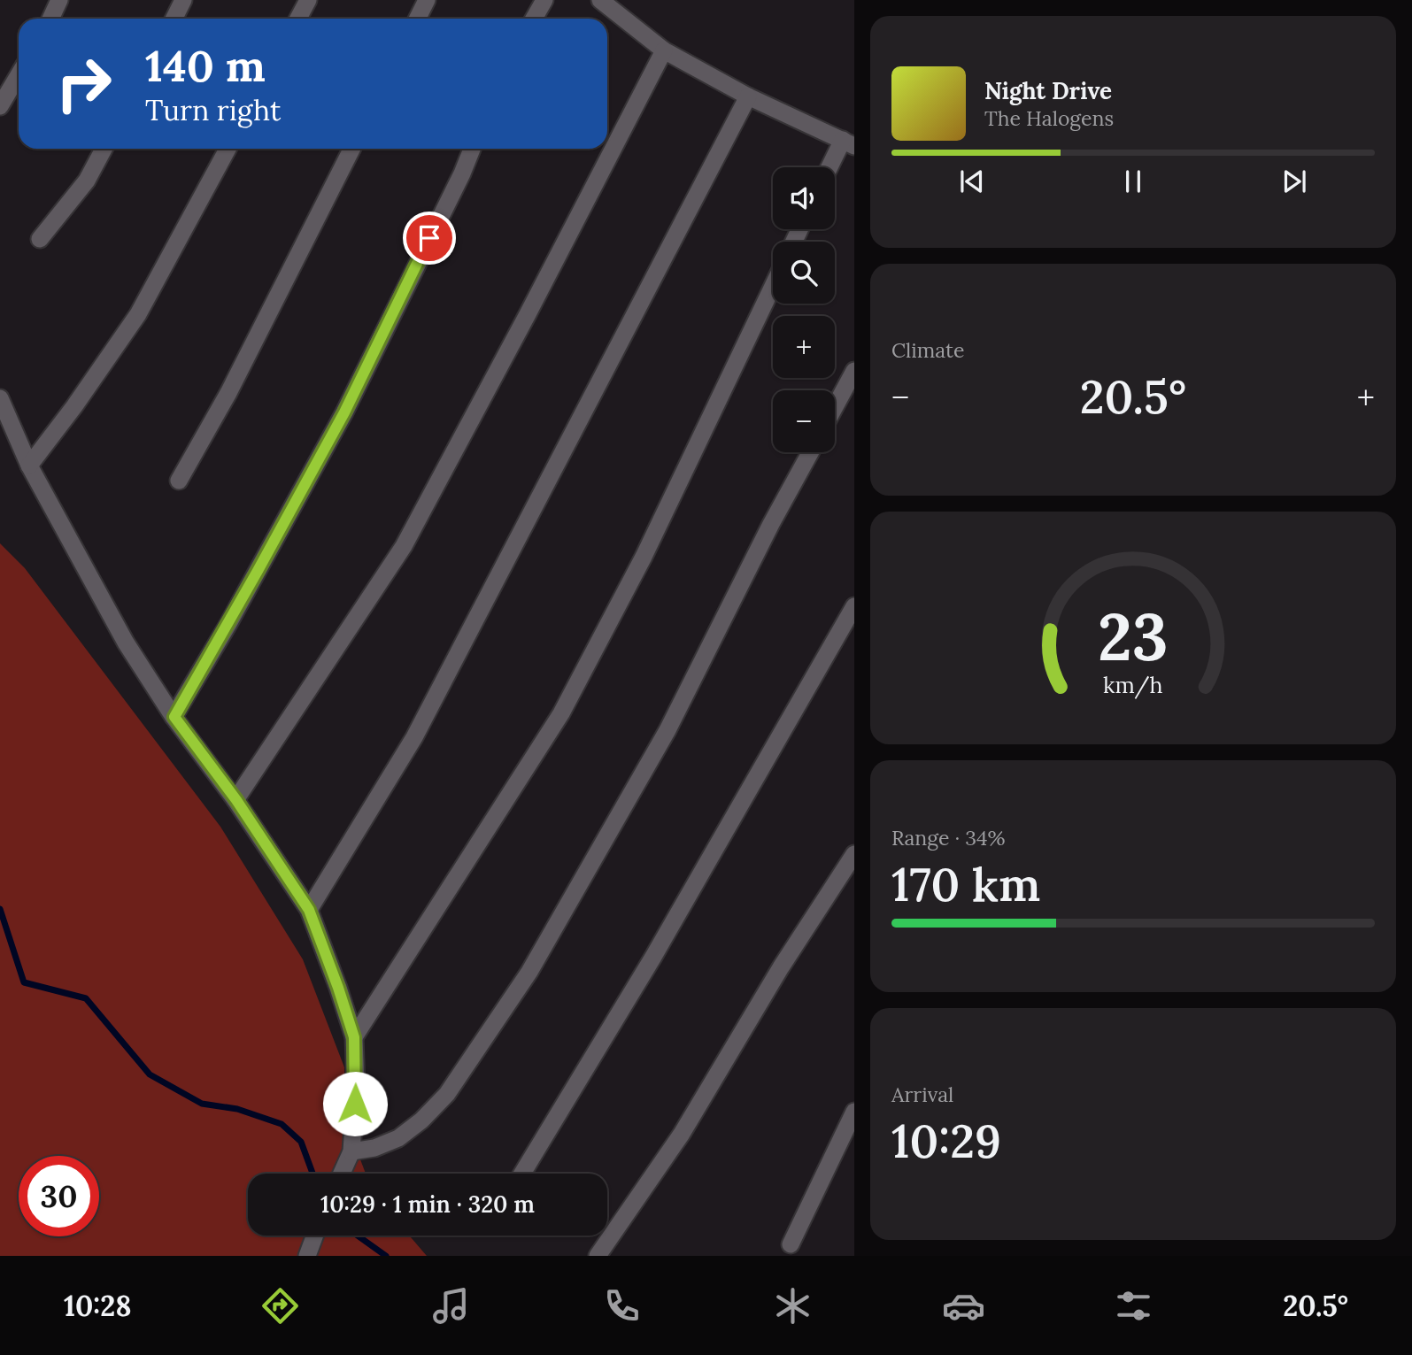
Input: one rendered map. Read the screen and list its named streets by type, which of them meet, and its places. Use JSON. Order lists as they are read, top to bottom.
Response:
{
  "page": {
    "turn": ["140 m", "Turn right"],
    "song": ["Night Drive", "The Halogens"],
    "map_buttons": ["+", "−"],
    "tile": [
      "Climate",
      ["Range · 34%", "170 km"],
      ["Arrival", "10:29"]
    ],
    "heat": ["−", "20.5°", "+"],
    "limit": "30",
    "trip": "10:29 · 1 min · 320 m",
    "tabs": ["10:28", "20.5°"],
    "gauge": ["23", "km/h"]
  }
}
